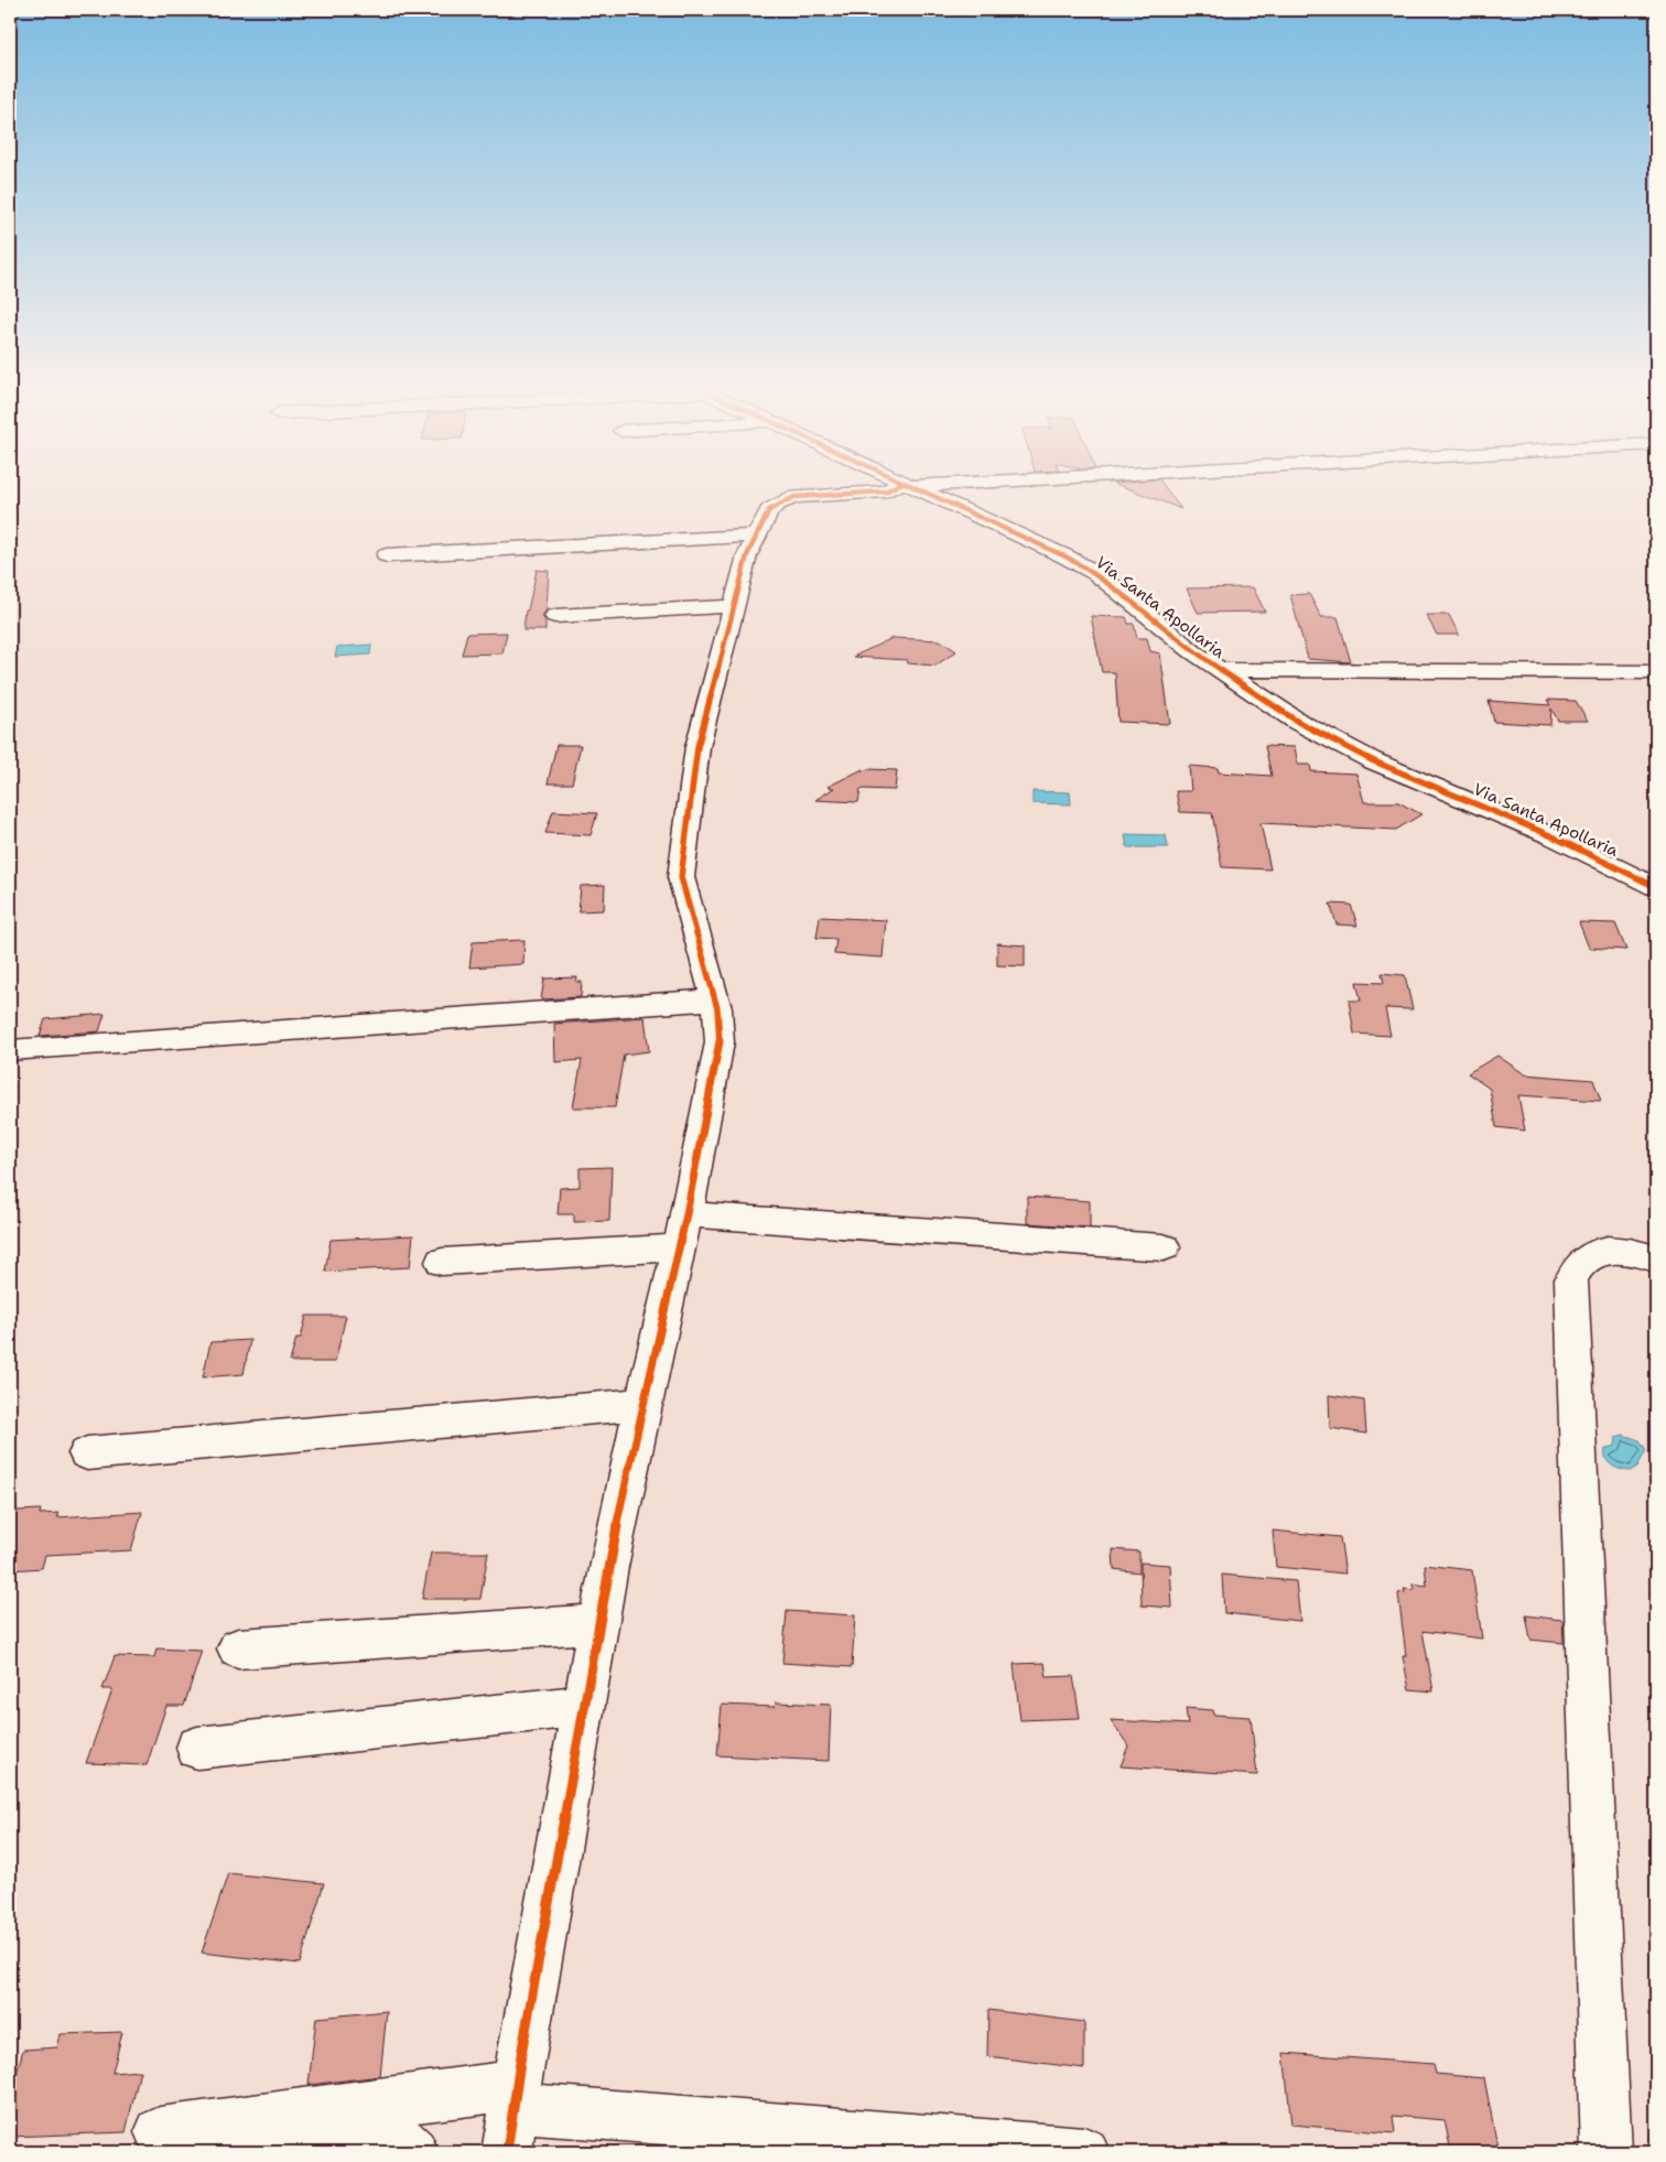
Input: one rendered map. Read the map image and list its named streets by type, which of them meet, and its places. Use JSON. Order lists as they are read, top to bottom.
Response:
{
  "streets": {
    "street": ["Via Santa Apollaria"]
  }
}
